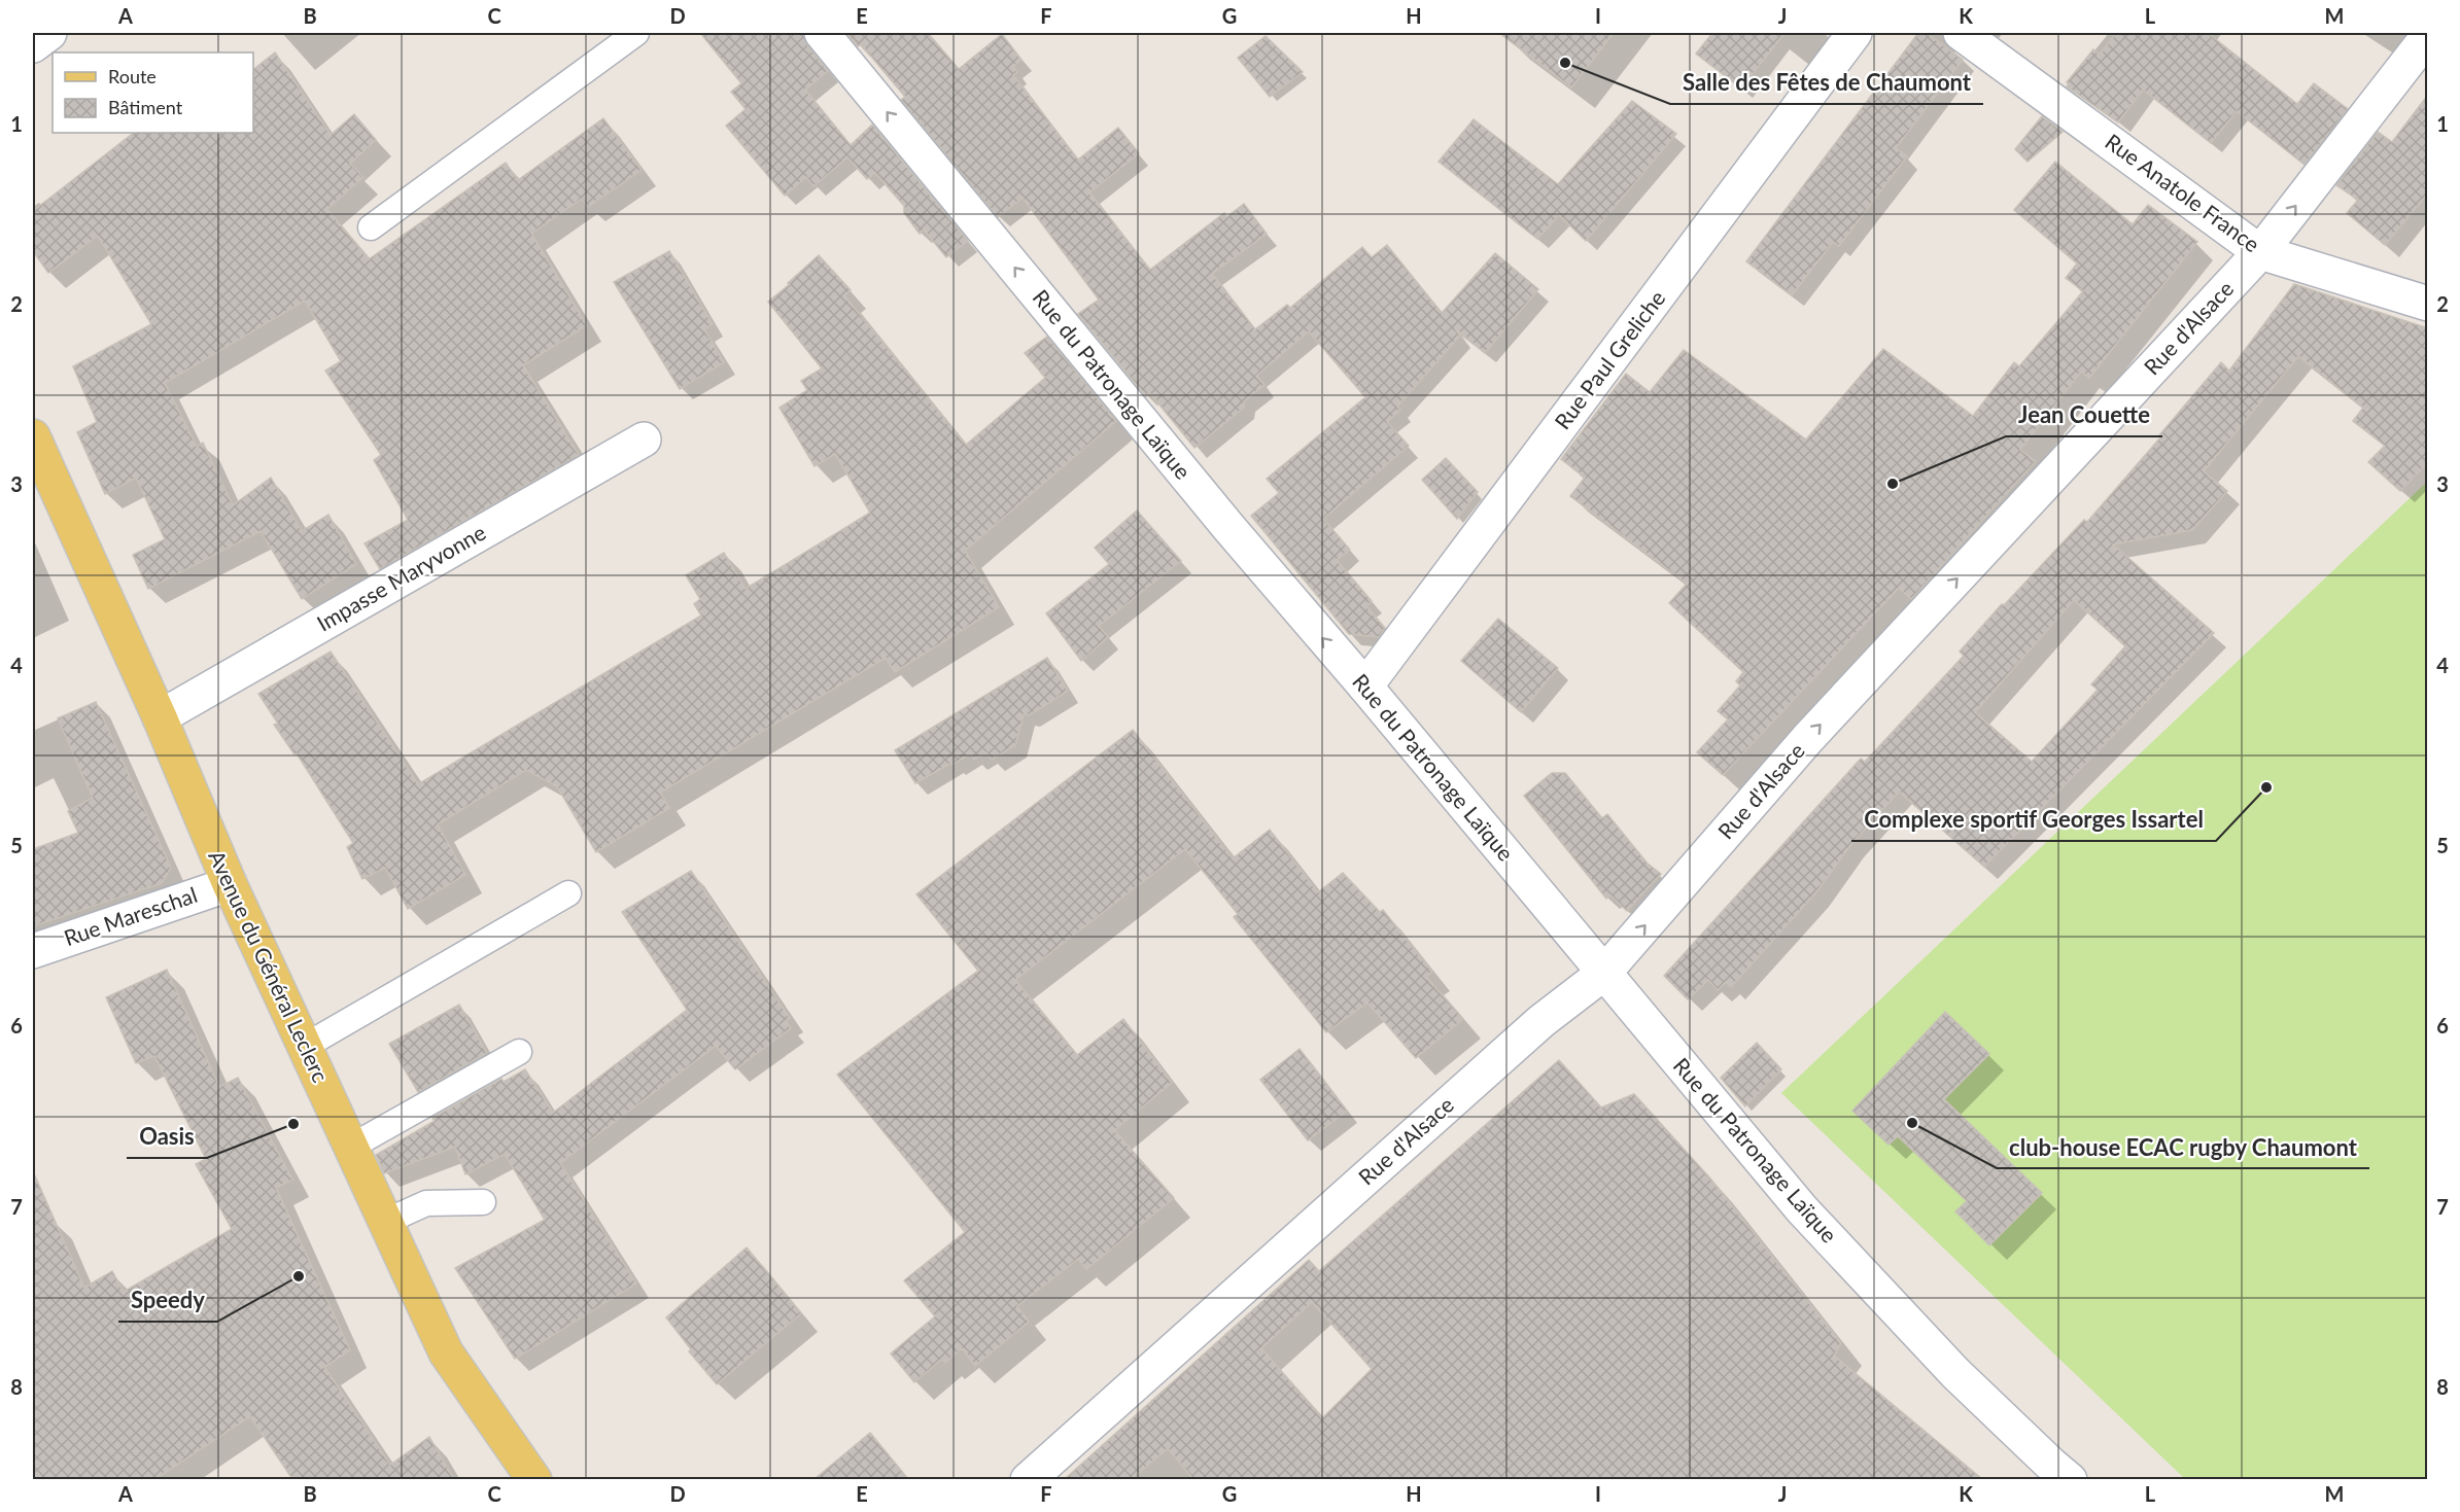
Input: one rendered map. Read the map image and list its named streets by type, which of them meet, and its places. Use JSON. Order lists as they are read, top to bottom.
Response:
{
  "streets": {
    "main road": ["Avenue du Général Leclerc"],
    "street": [
      "Rue Anatole France",
      "Rue d'Alsace",
      "Rue Paul Greliche",
      "Rue du Patronage Laïque",
      "Impasse Maryvonne",
      "Rue Mareschal"
    ]
  },
  "crossings": [
    ["Rue Anatole France", "Rue d'Alsace"],
    ["Rue d'Alsace", "Rue du Patronage Laïque"],
    ["Rue Paul Greliche", "Rue du Patronage Laïque"],
    ["Impasse Maryvonne", "Avenue du Général Leclerc"],
    ["Rue Mareschal", "Avenue du Général Leclerc"]
  ],
  "one_way": ["Rue d'Alsace", "Rue du Patronage Laïque"],
  "places": [
    "Salle des Fêtes de Chaumont",
    "Jean Couette",
    "Complexe sportif Georges Issartel",
    "club-house ECAC rugby Chaumont",
    "Oasis",
    "Speedy"
  ],
  "legend": ["Route", "Bâtiment"],
  "grid": {
    "columns": [
      "A",
      "B",
      "C",
      "D",
      "E",
      "F",
      "G",
      "H",
      "I",
      "J",
      "K",
      "L",
      "M"
    ],
    "rows": [
      "1",
      "2",
      "3",
      "4",
      "5",
      "6",
      "7",
      "8"
    ]
  }
}
